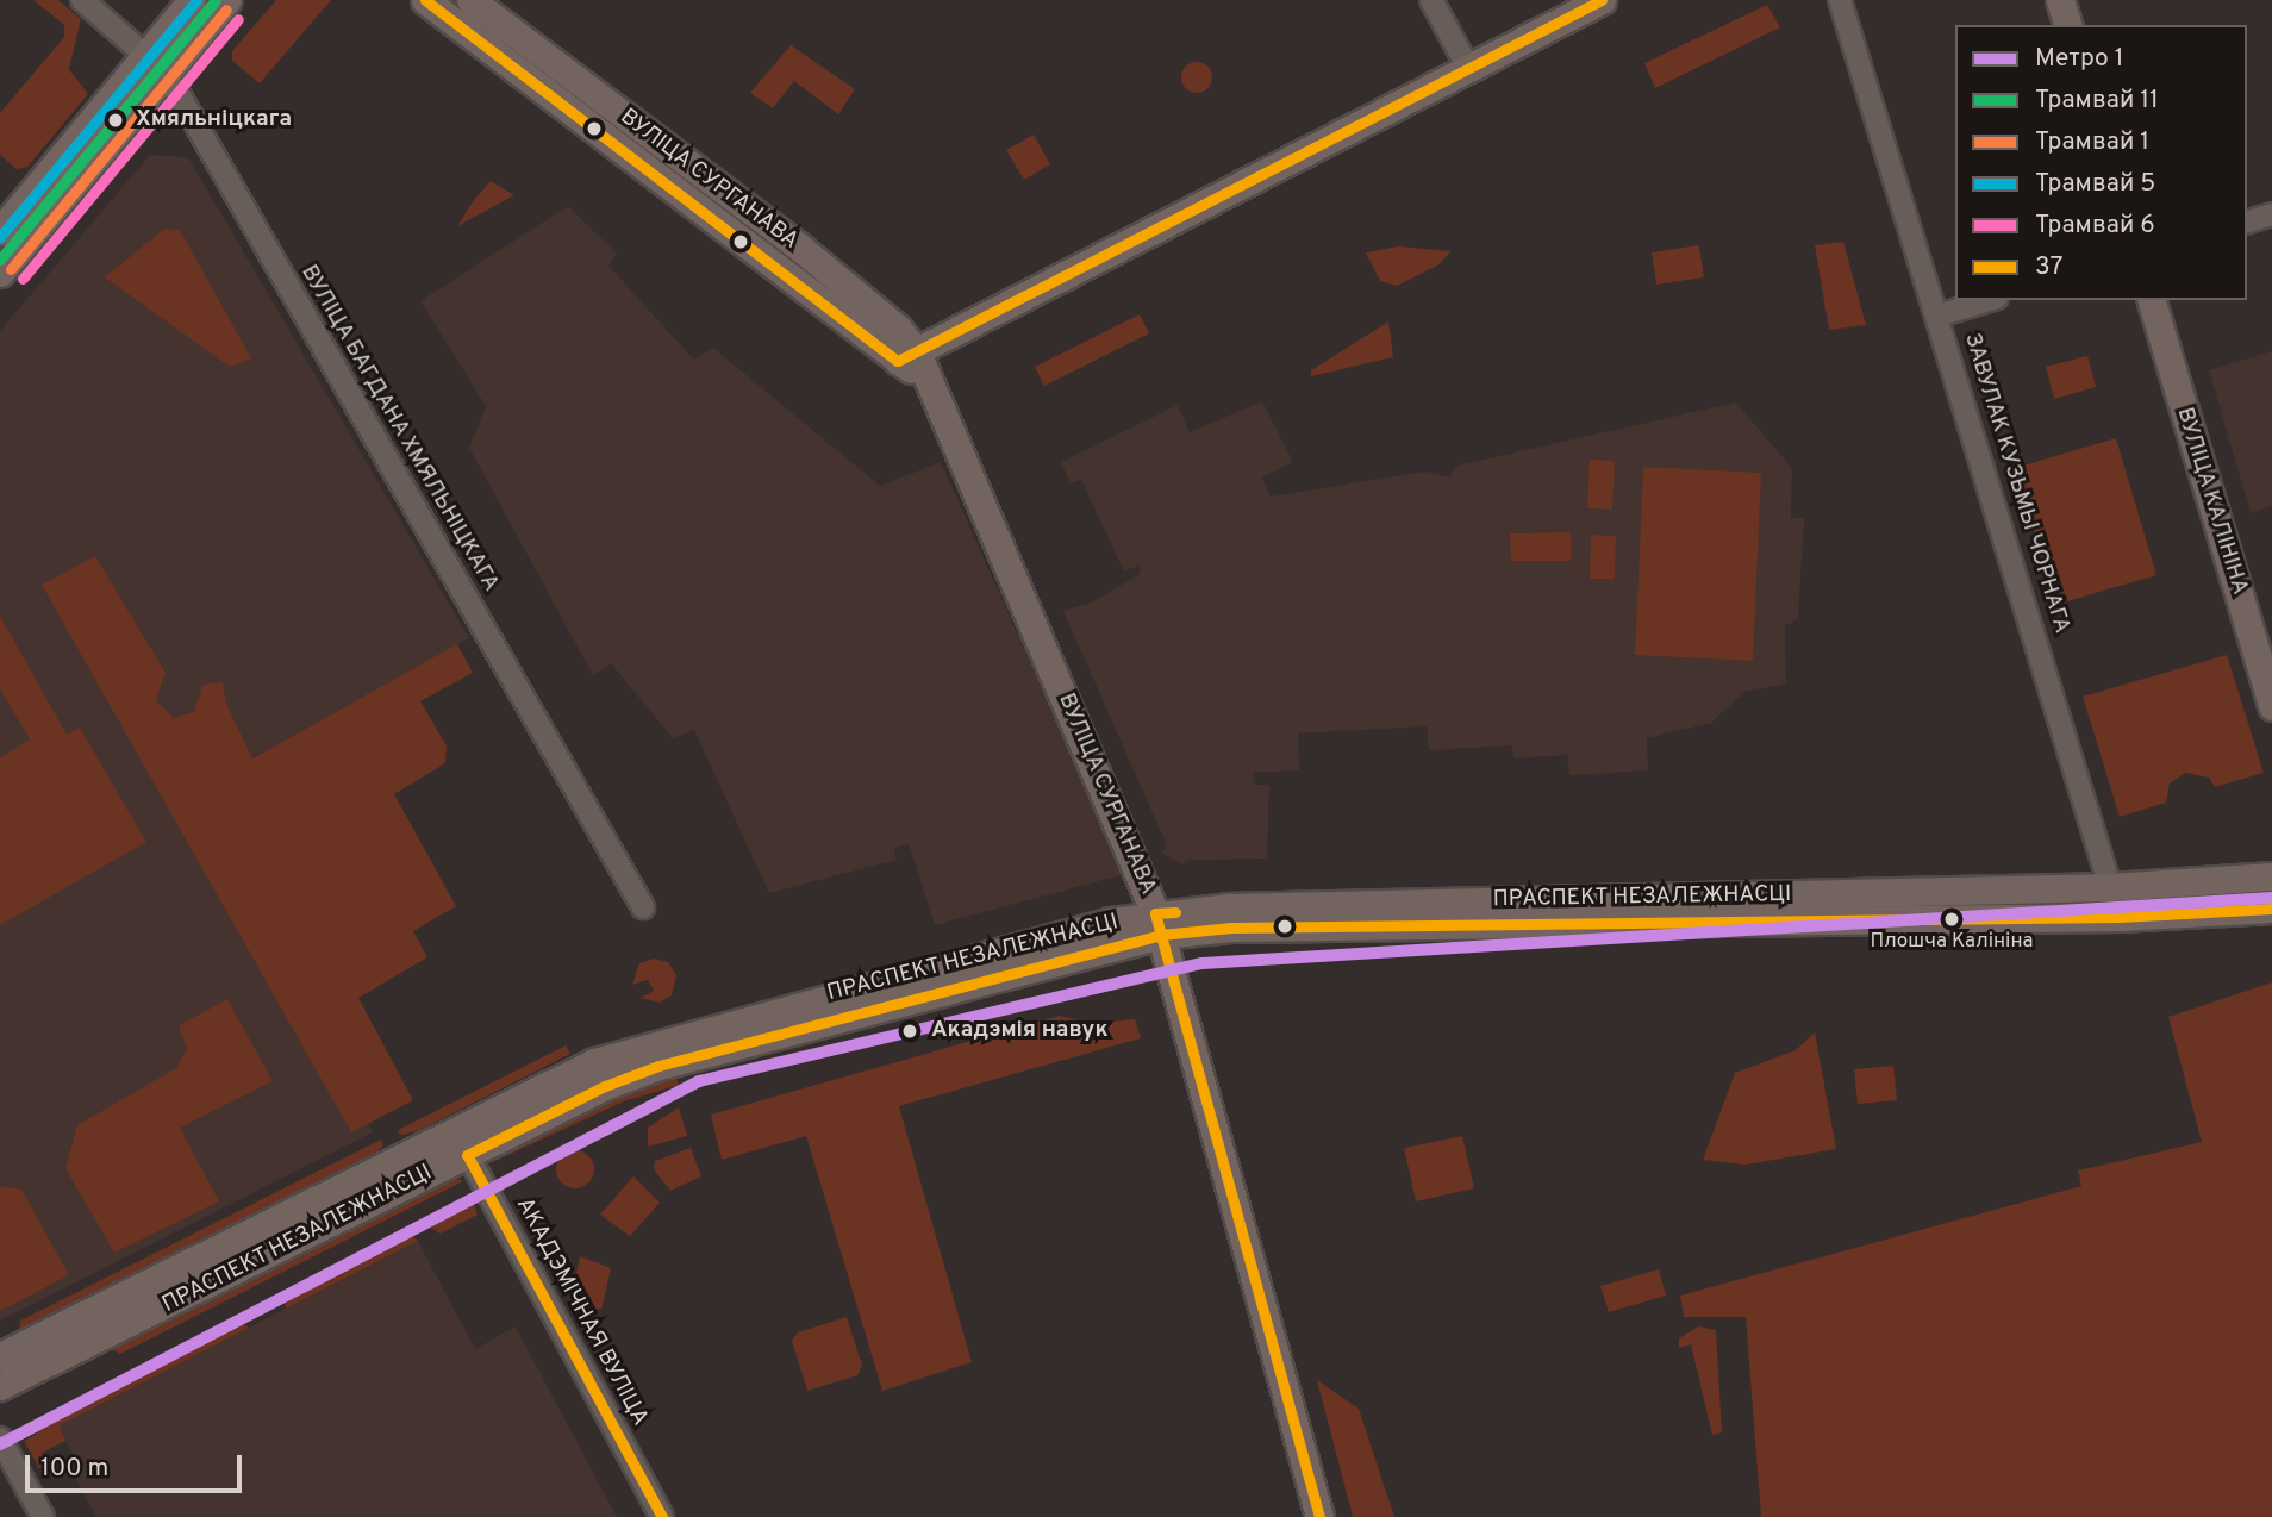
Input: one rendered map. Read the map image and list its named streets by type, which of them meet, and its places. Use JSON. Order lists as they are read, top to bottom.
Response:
{
  "streets": {
    "main road": ["ВУЛІЦА СУРГАНАВА", "ВУЛІЦА КАЛІНІНА", "ПРАСПЕКТ НЕЗАЛЕЖНАСЦІ"],
    "street": ["ВУЛІЦА БАГДАНА ХМЯЛЬНІЦКАГА", "ЗАВУЛАК КУЗЬМЫ ЧОРНАГА", "АКАДЭМІЧНАЯ ВУЛІЦА"]
  },
  "crossings": [
    ["ВУЛІЦА СУРГАНАВА", "ПРАСПЕКТ НЕЗАЛЕЖНАСЦІ"],
    ["ЗАВУЛАК КУЗЬМЫ ЧОРНАГА", "ПРАСПЕКТ НЕЗАЛЕЖНАСЦІ"],
    ["ПРАСПЕКТ НЕЗАЛЕЖНАСЦІ", "АКАДЭМІЧНАЯ ВУЛІЦА"]
  ],
  "places": ["Хмяльніцкага", "Плошча Калініна", "Акадэмія навук"],
  "lines": [
    "tram line 11",
    "tram line 5",
    "transit line 37",
    "tram line 1",
    "tram line 6",
    "metro line 1"
  ],
  "legend": [
    "Метро 1",
    "Трамвай 11",
    "Трамвай 1",
    "Трамвай 5",
    "Трамвай 6",
    "37"
  ],
  "scale_bar": "100 m"
}
